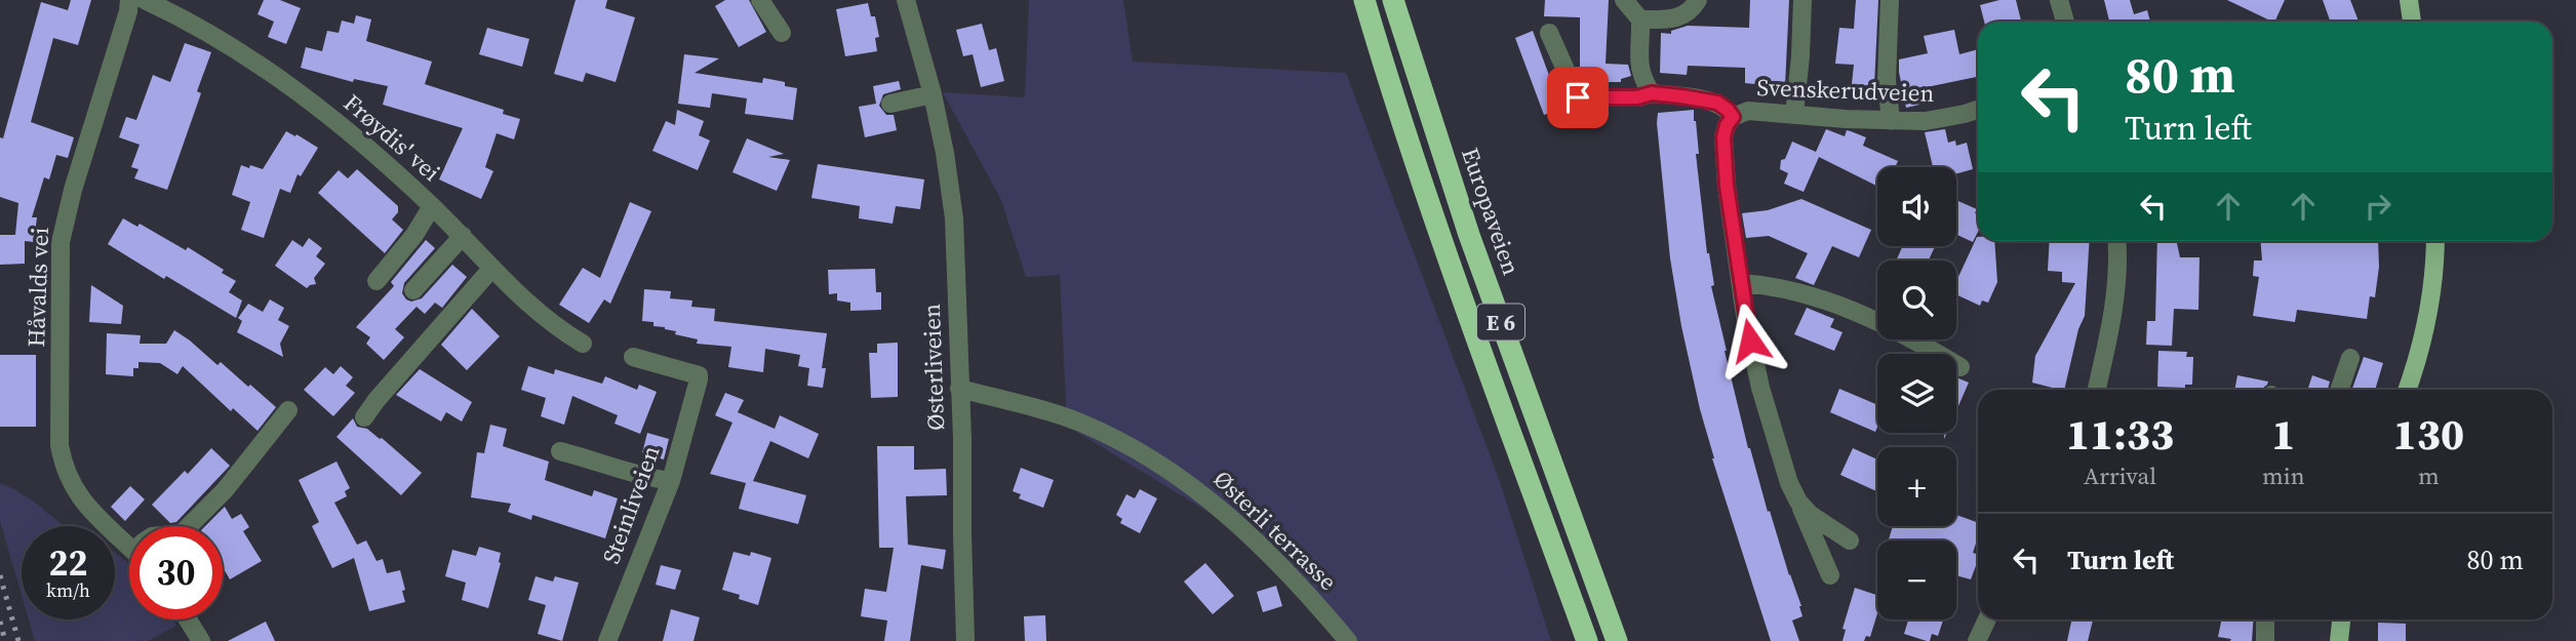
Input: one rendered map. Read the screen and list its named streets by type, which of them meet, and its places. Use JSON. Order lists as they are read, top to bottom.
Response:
{
  "streets": {
    "highway": ["Europaveien", "E 6"],
    "street": [
      "Svenskerudveien",
      "Frøydis' vei",
      "Håvalds vei",
      "Østerliveien",
      "Steinliveien",
      "Østerli terrasse"
    ]
  },
  "crossings": [
    ["Østerliveien", "Østerli terrasse"]
  ],
  "page": {
    "turn": ["80 m", "Turn left"],
    "map_buttons": ["+", "−"],
    "eta": [
      "11:33",
      "Arrival",
      "1",
      "min",
      "130",
      "m"
    ],
    "list": [
      {
        "name": "Turn left",
        "value": "80 m"
      }
    ],
    "speed": "22 km/h",
    "limit": "30"
  }
}
